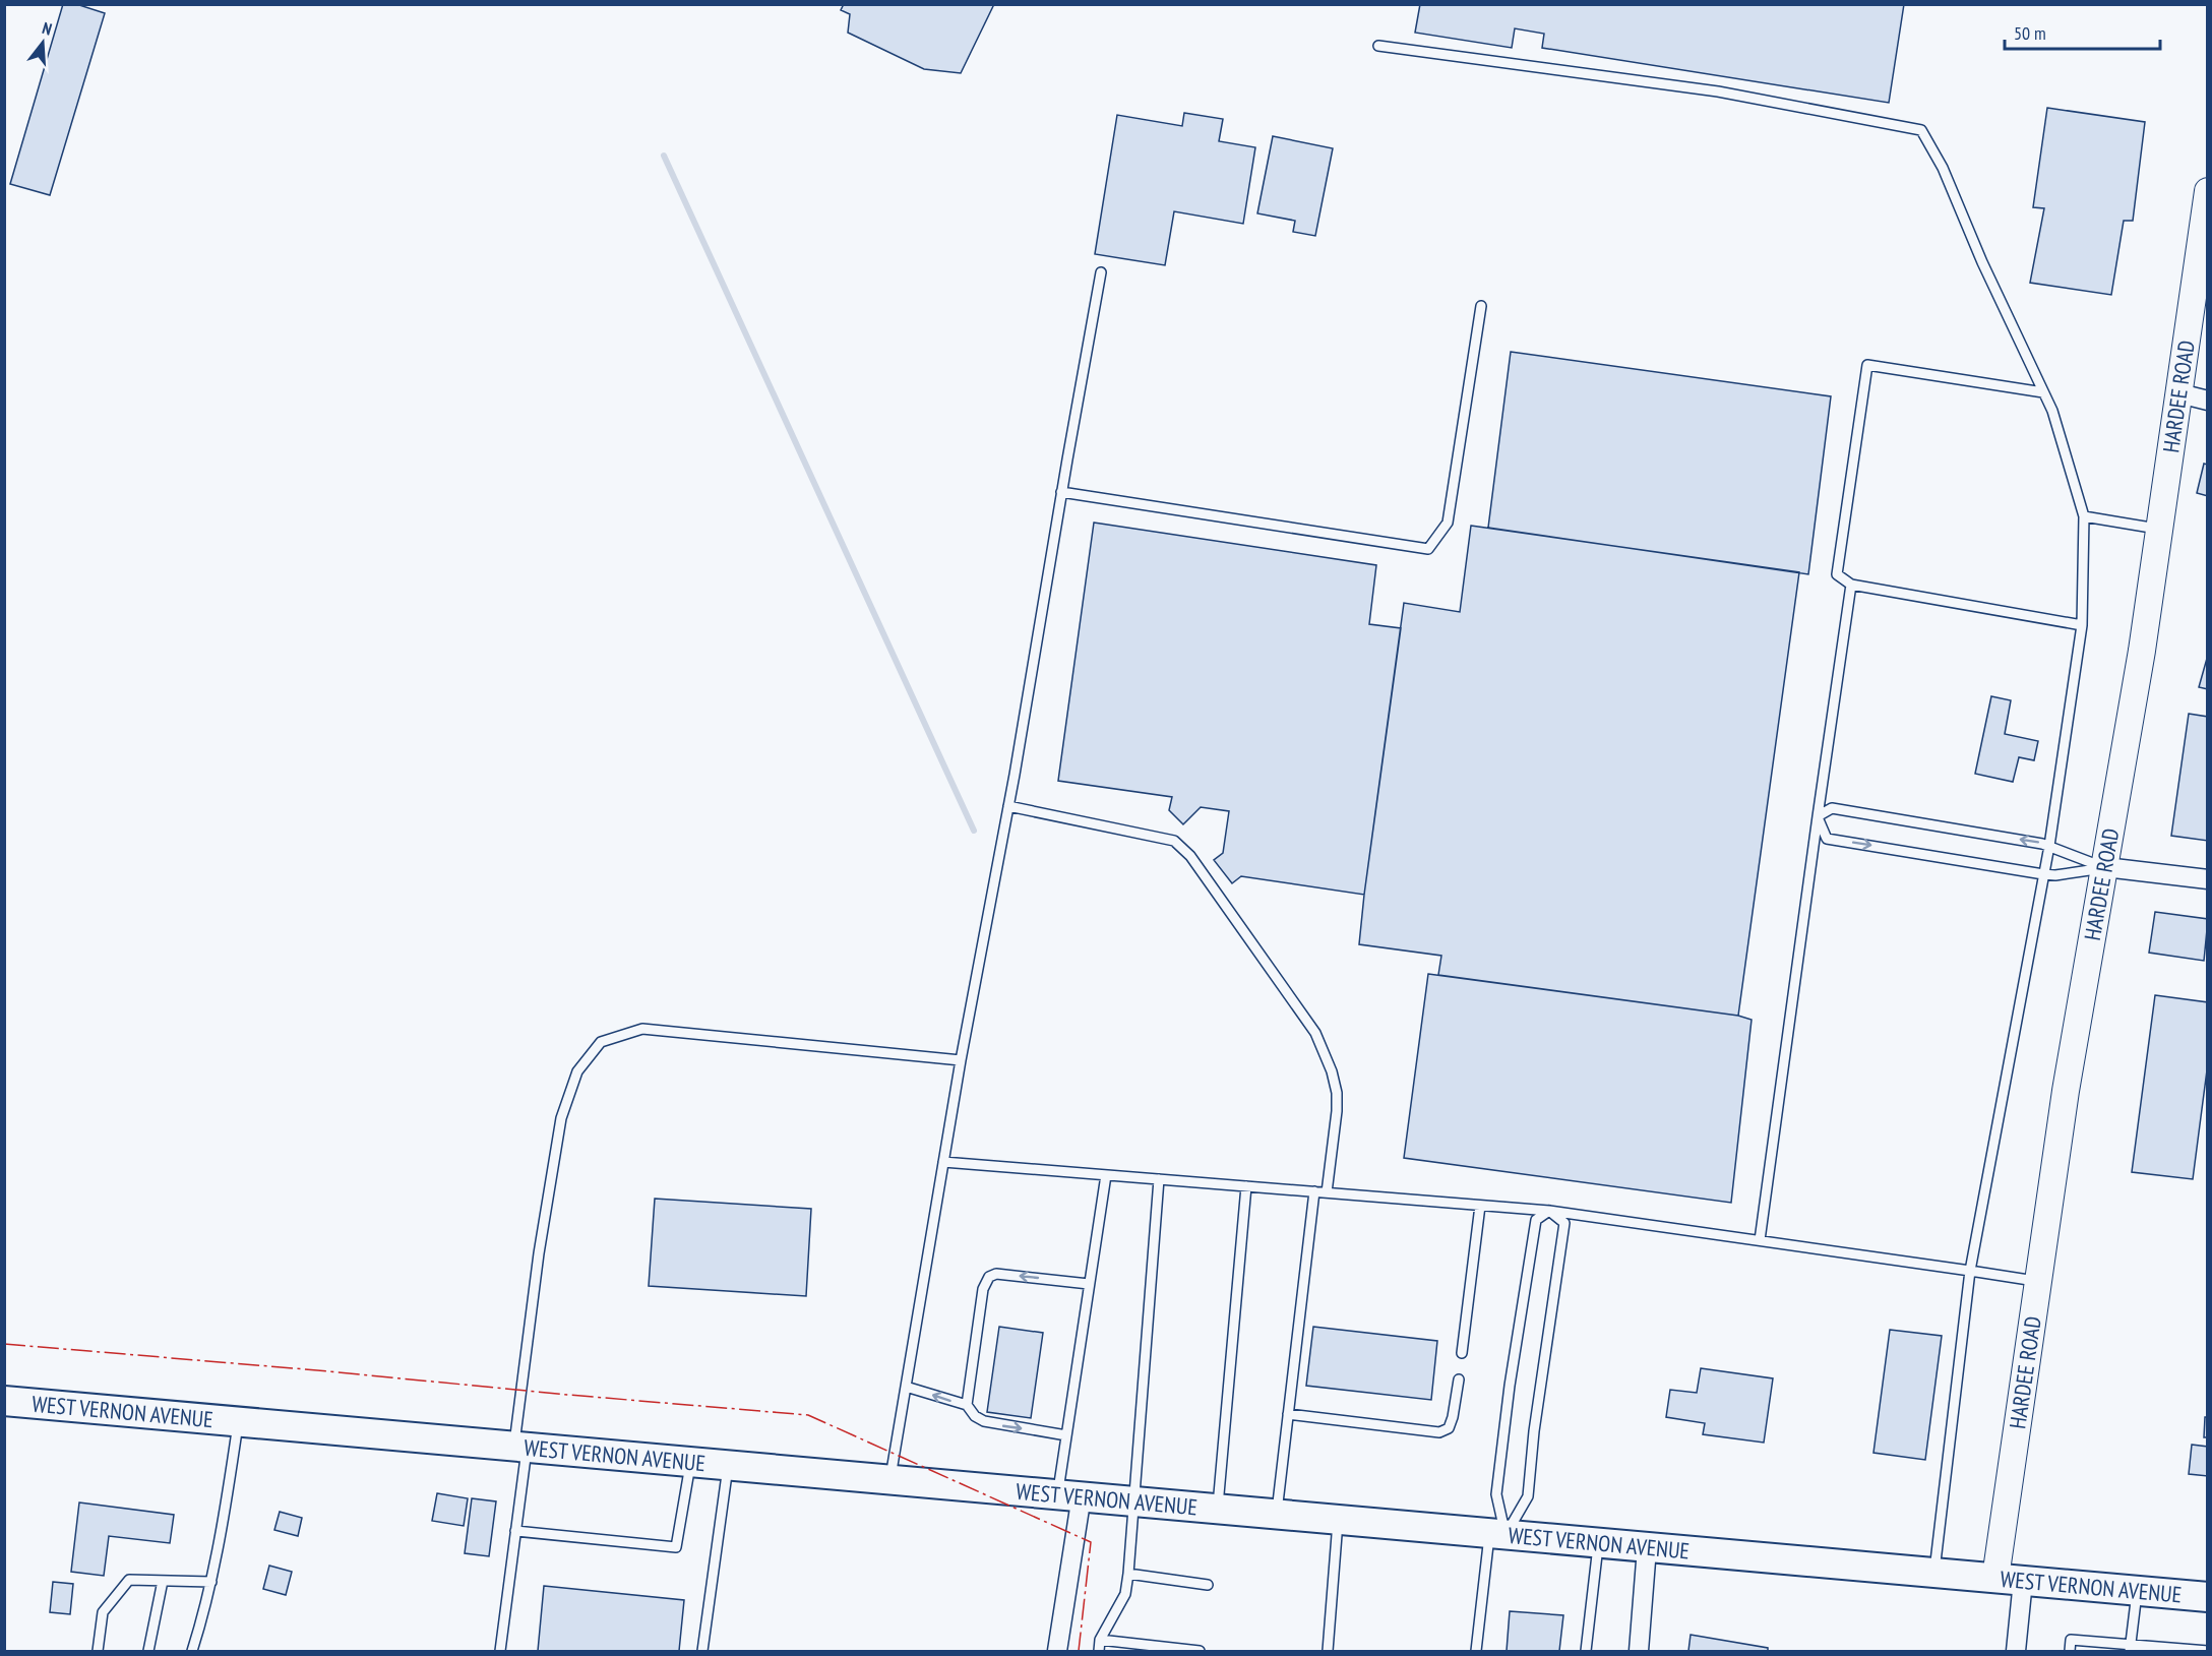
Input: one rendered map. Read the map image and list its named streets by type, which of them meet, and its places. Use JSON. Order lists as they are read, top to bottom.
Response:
{
  "streets": {
    "main road": ["WEST VERNON AVENUE"],
    "street": ["HARDEE ROAD"]
  },
  "crossings": [
    ["HARDEE ROAD", "WEST VERNON AVENUE"]
  ],
  "scale_bar": "50 m",
  "north": "top"
}
